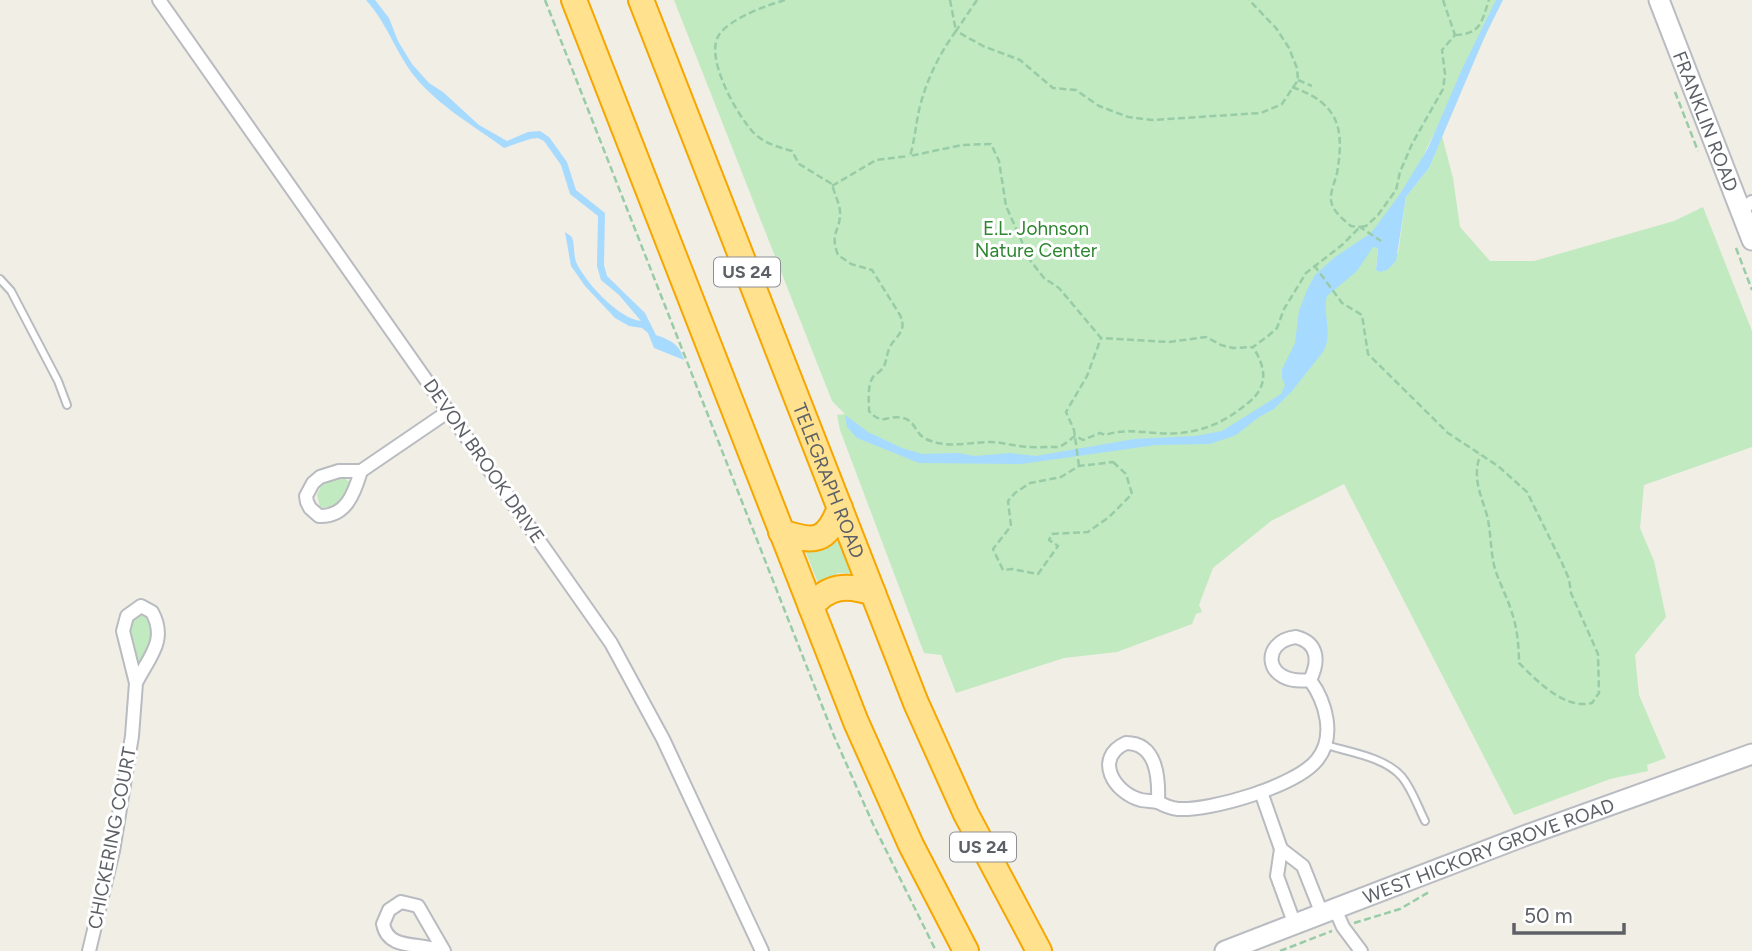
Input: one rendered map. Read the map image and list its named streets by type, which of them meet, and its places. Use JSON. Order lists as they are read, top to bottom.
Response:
{
  "streets": {
    "highway": ["US 24", "TELEGRAPH ROAD"],
    "street": [
      "FRANKLIN ROAD",
      "DEVON BROOK DRIVE",
      "CHICKERING COURT",
      "WEST HICKORY GROVE ROAD"
    ]
  },
  "parks": ["E.L. Johnson Nature Center"],
  "scale_bar": "50 m"
}
